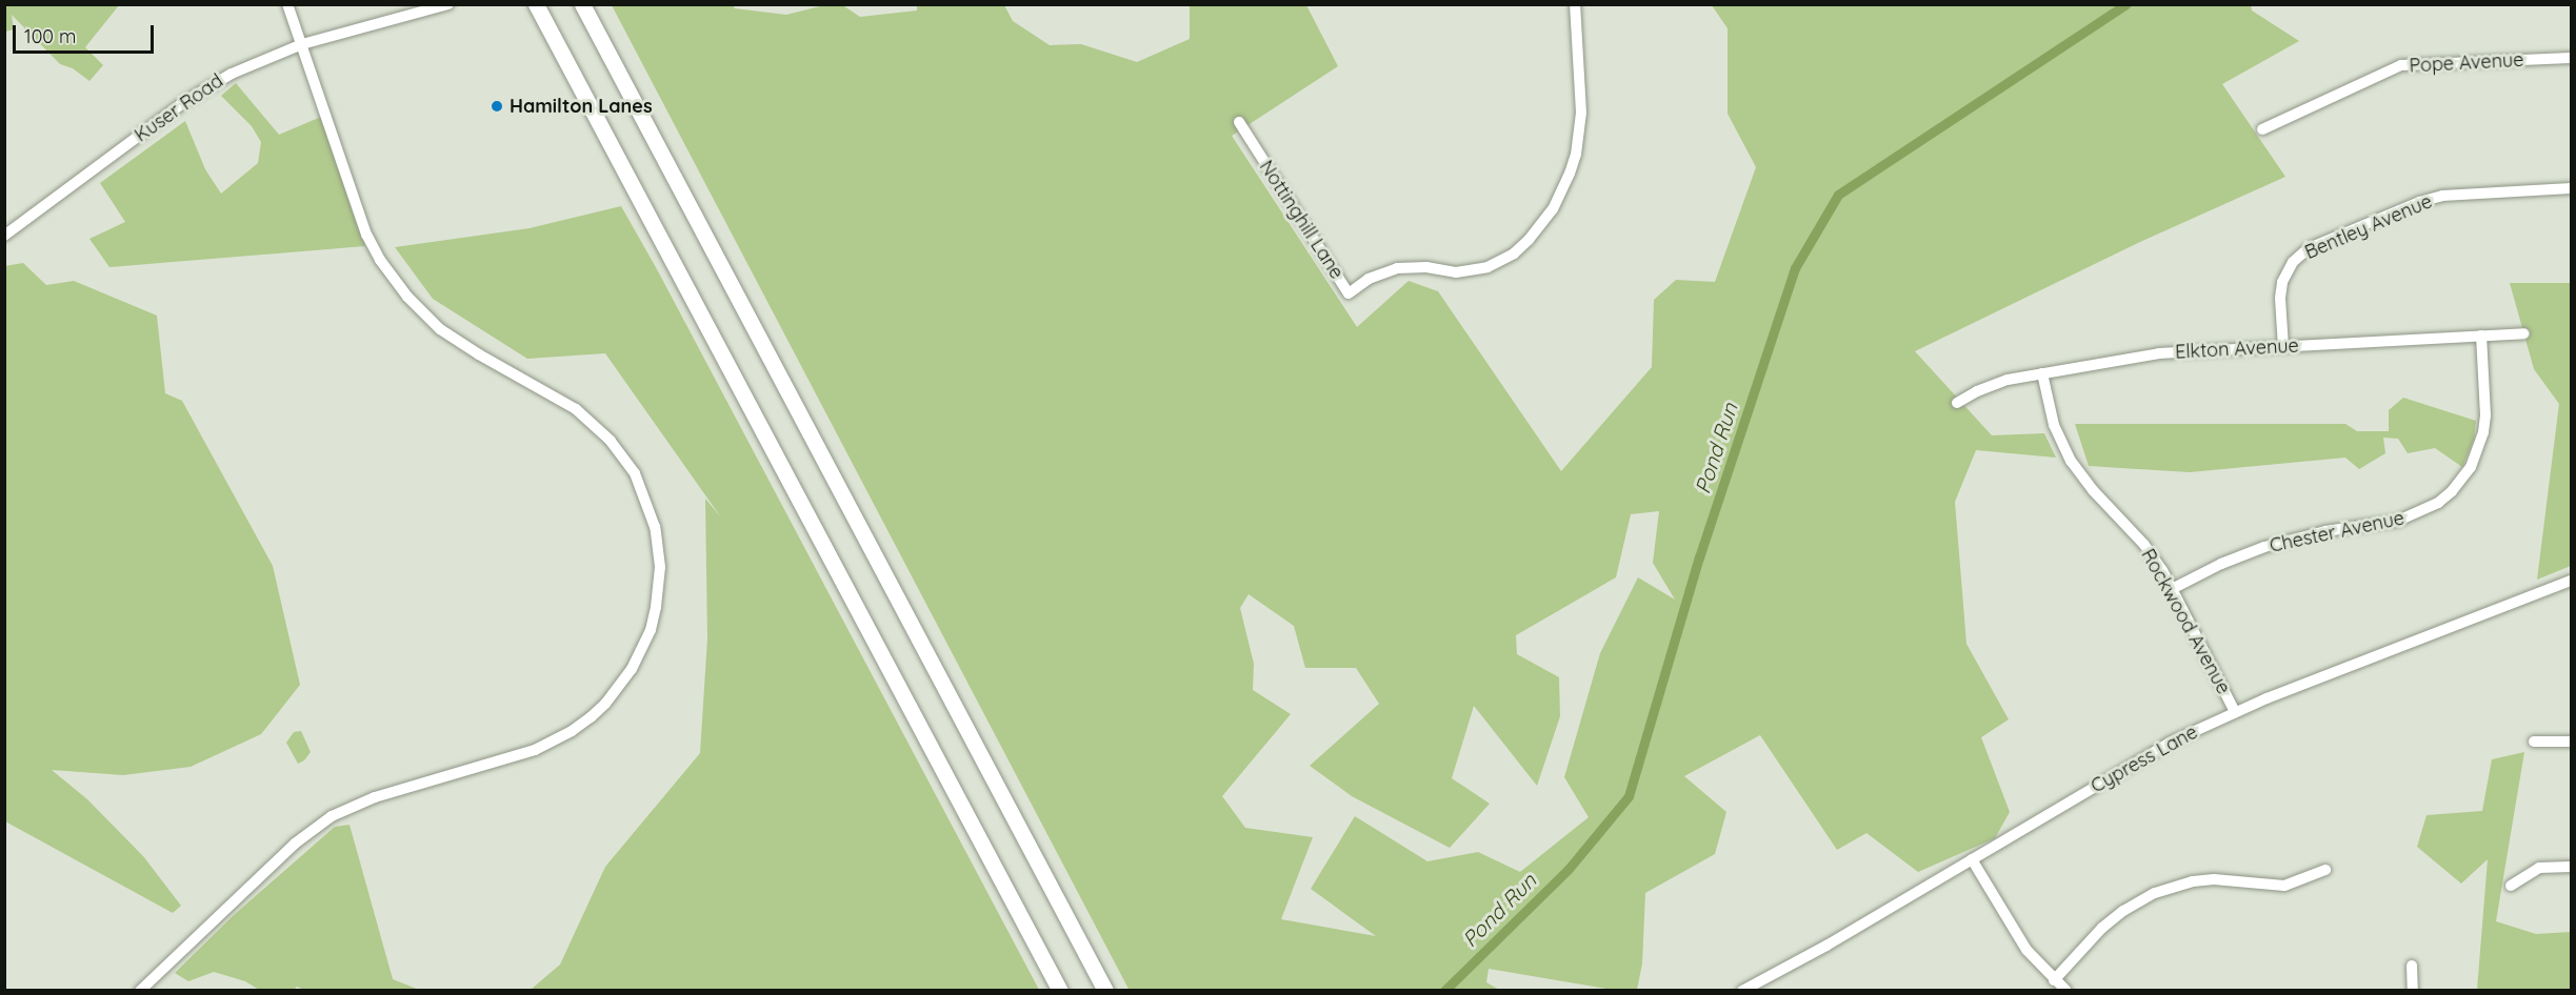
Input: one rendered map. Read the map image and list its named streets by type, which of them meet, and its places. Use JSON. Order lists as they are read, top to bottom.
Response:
{
  "streets": {
    "street": [
      "Pope Avenue",
      "Kuser Road",
      "Nottinghill Lane",
      "Bentley Avenue",
      "Elkton Avenue",
      "Chester Avenue",
      "Rockwood Avenue",
      "Cypress Lane"
    ]
  },
  "crossings": [
    ["Bentley Avenue", "Elkton Avenue"],
    ["Elkton Avenue", "Chester Avenue"],
    ["Elkton Avenue", "Rockwood Avenue"],
    ["Chester Avenue", "Rockwood Avenue"],
    ["Rockwood Avenue", "Cypress Lane"]
  ],
  "water": ["Pond Run"],
  "places": ["Hamilton Lanes"],
  "scale_bar": "100 m"
}
